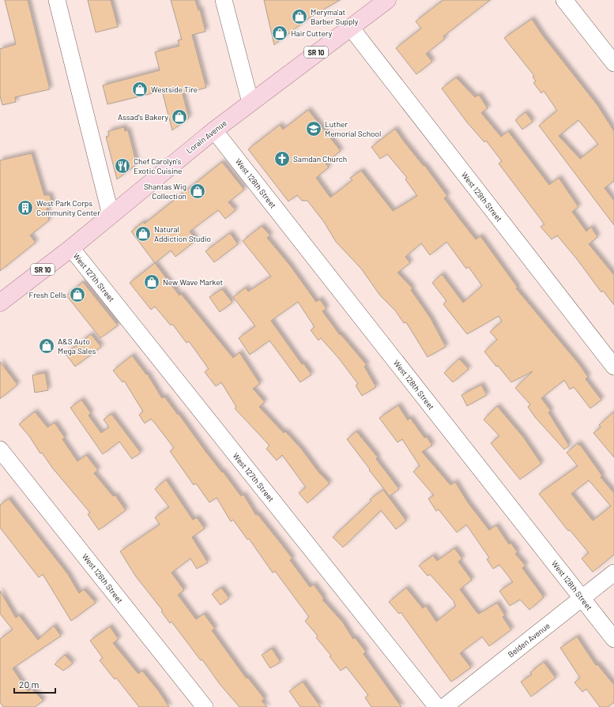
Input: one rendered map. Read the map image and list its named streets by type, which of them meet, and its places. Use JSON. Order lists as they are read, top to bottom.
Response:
{
  "streets": {
    "main road": ["SR 10", "Lorain Avenue"],
    "street": [
      "West 128th Street",
      "West 129th Street",
      "West 127th Street",
      "West 126th Street",
      "Belden Avenue"
    ]
  },
  "crossings": [
    ["Lorain Avenue", "West 128th Street"],
    ["Lorain Avenue", "West 129th Street"],
    ["Lorain Avenue", "West 127th Street"],
    ["West 128th Street", "Belden Avenue"]
  ],
  "places": {
    "shop": [
      "Meryma'at Barber Supply",
      "Hair Cuttery",
      "Westside Tire",
      "Assad's Bakery",
      "Shantas Wig Collection",
      "Natural Addiction Studio",
      "New Wave Market",
      "Fresh Cells",
      "A&S Auto Mega Sales"
    ],
    "school or university": ["Luther Memorial School"],
    "church": ["Samdan Church"],
    "restaurant": ["Chef Carolyn's Exotic Cuisine"],
    "building": ["West Park Corps Community Center"]
  },
  "scale_bar": "20 m"
}
